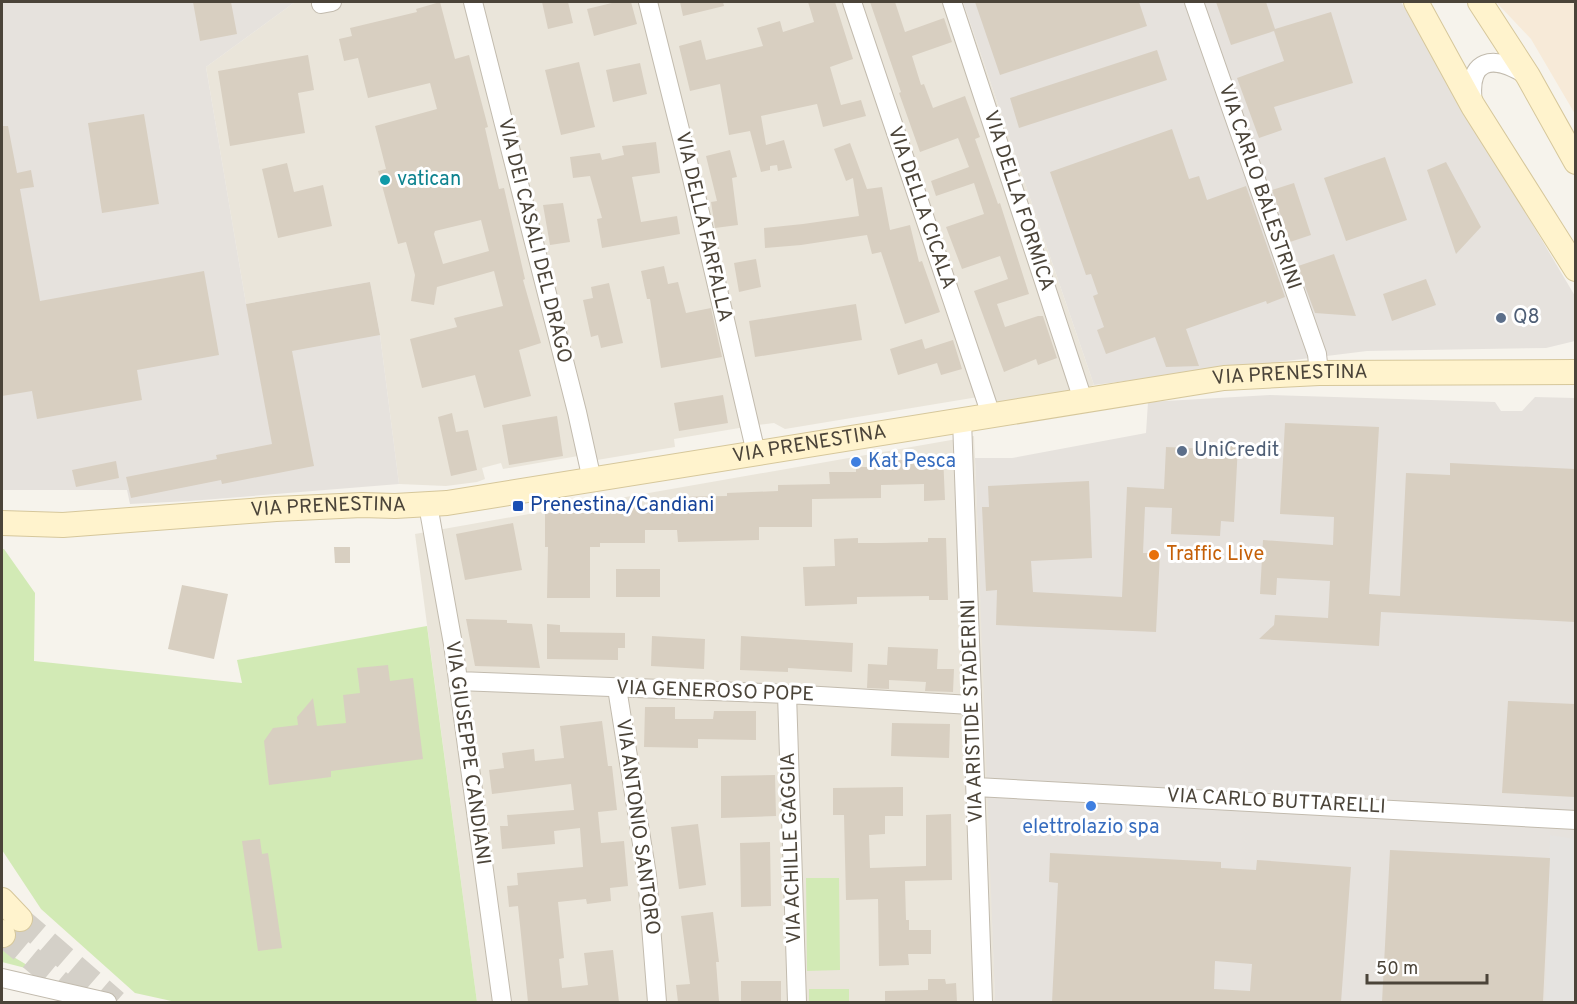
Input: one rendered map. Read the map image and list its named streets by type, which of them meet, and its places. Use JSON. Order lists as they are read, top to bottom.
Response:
{
  "streets": {
    "street": [
      "VIA CARLO BALESTRINI",
      "VIA DELLA FORMICA",
      "VIA DELLA CICALA",
      "VIA DELLA FARFALLA",
      "VIA DEI CASALI DEL DRAGO",
      "VIA PRENESTINA",
      "VIA GENEROSO POPE",
      "VIA ARISTIDE STADERINI",
      "VIA GIUSEPPE CANDIANI",
      "VIA CARLO BUTTARELLI",
      "VIA ANTONIO SANTORO",
      "VIA ACHILLE GAGGIA"
    ]
  },
  "crossings": [
    ["VIA CARLO BALESTRINI", "VIA PRENESTINA"],
    ["VIA DELLA FORMICA", "VIA PRENESTINA"],
    ["VIA DELLA CICALA", "VIA PRENESTINA"],
    ["VIA DELLA FARFALLA", "VIA PRENESTINA"],
    ["VIA DEI CASALI DEL DRAGO", "VIA PRENESTINA"],
    ["VIA PRENESTINA", "VIA ARISTIDE STADERINI"],
    ["VIA PRENESTINA", "VIA GIUSEPPE CANDIANI"],
    ["VIA GENEROSO POPE", "VIA ARISTIDE STADERINI"],
    ["VIA GENEROSO POPE", "VIA GIUSEPPE CANDIANI"],
    ["VIA GENEROSO POPE", "VIA ANTONIO SANTORO"],
    ["VIA GENEROSO POPE", "VIA ACHILLE GAGGIA"],
    ["VIA ARISTIDE STADERINI", "VIA CARLO BUTTARELLI"]
  ],
  "places": {
    "other": [
      "vatican",
      "Q8",
      "UniCredit",
      "Kat Pesca",
      "Traffic Live",
      "elettrolazio spa"
    ],
    "transit": ["Prenestina/Candiani"]
  },
  "scale_bar": "50 m"
}
